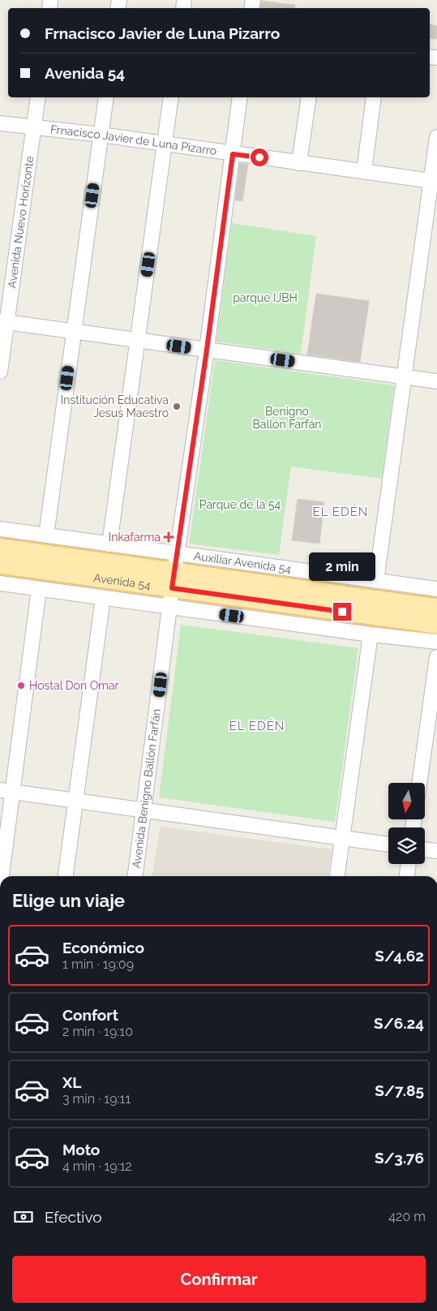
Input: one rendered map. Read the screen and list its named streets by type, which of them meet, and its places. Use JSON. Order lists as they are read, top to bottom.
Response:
{
  "streets": {
    "main road": ["Avenida 54"],
    "street": [
      "Frnacisco Javier de Luna Pizarro",
      "Avenida Nuevo Horizonte",
      "Auxiliar Avenida 54",
      "Avenida Benigno Ballón Farfán"
    ]
  },
  "crossings": [
    ["Frnacisco Javier de Luna Pizarro", "Avenida Nuevo Horizonte"],
    ["Frnacisco Javier de Luna Pizarro", "Avenida Benigno Ballón Farfán"],
    ["Auxiliar Avenida 54", "Avenida 54"],
    ["Auxiliar Avenida 54", "Avenida Benigno Ballón Farfán"],
    ["Avenida 54", "Avenida Benigno Ballón Farfán"]
  ],
  "districts": ["EL EDÉN", "EL EDÉN"],
  "parks": ["parque IJBH", "Benigno Ballón Farfán", "Parque de la 54"],
  "places": {
    "other": ["Institución Educativa Jesus Maestro", "Hostal Don Omar"],
    "health": ["Inkafarma"]
  },
  "north": "bottom",
  "page": {
    "banner": ["Frnacisco Javier de Luna Pizarro", "Avenida 54"],
    "bubble": "2 min",
    "heading": "Elige un viaje",
    "list": [
      {
        "name": "Económico",
        "note": "1 min · 19:09",
        "value": "S/4.62"
      },
      {
        "name": "Confort",
        "note": "2 min · 19:10",
        "value": "S/6.24"
      },
      {
        "name": "XL",
        "note": "3 min · 19:11",
        "value": "S/7.85"
      },
      {
        "name": "Moto",
        "note": "4 min · 19:12",
        "value": "S/3.76"
      }
    ],
    "pay": ["Efectivo", "420 m"],
    "buttons": "Confirmar"
  }
}
